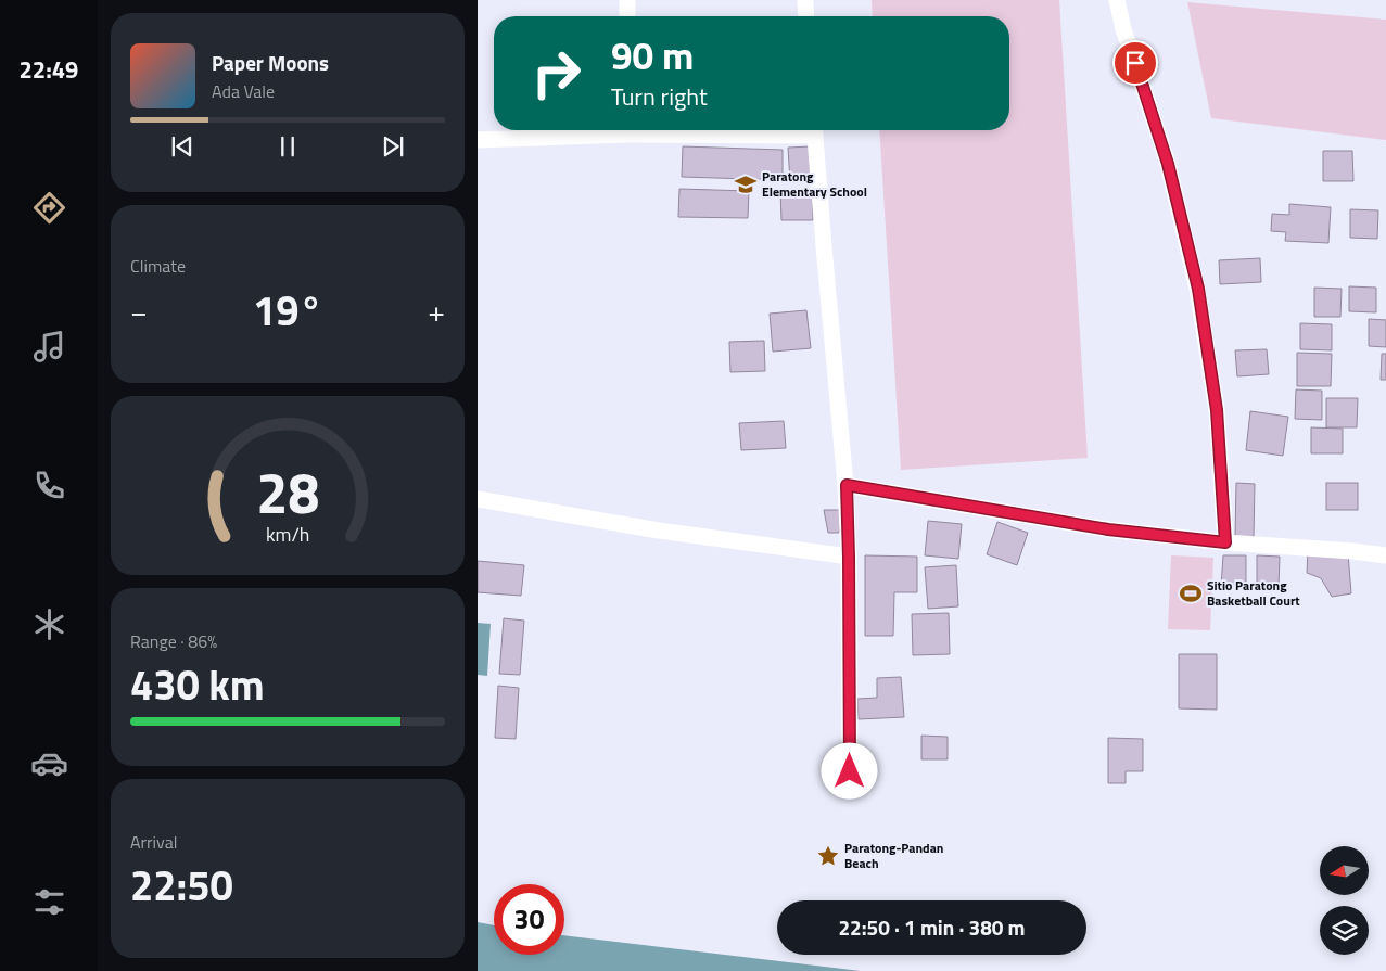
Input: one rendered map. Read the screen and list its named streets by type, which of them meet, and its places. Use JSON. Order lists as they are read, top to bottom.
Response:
{
  "places": {
    "school or university": ["Paratong Elementary School"],
    "sports": ["Sitio Paratong Basketball Court"],
    "place": ["Paratong-Pandan Beach"]
  },
  "north": "left",
  "page": {
    "tabs": "22:49",
    "turn": ["90 m", "Turn right"],
    "song": ["Paper Moons", "Ada Vale"],
    "tile": [
      "Climate",
      ["Range · 86%", "430 km"],
      ["Arrival", "22:50"]
    ],
    "heat": ["−", "19°", "+"],
    "limit": "30",
    "trip": "22:50 · 1 min · 380 m",
    "gauge": ["28", "km/h"]
  }
}
